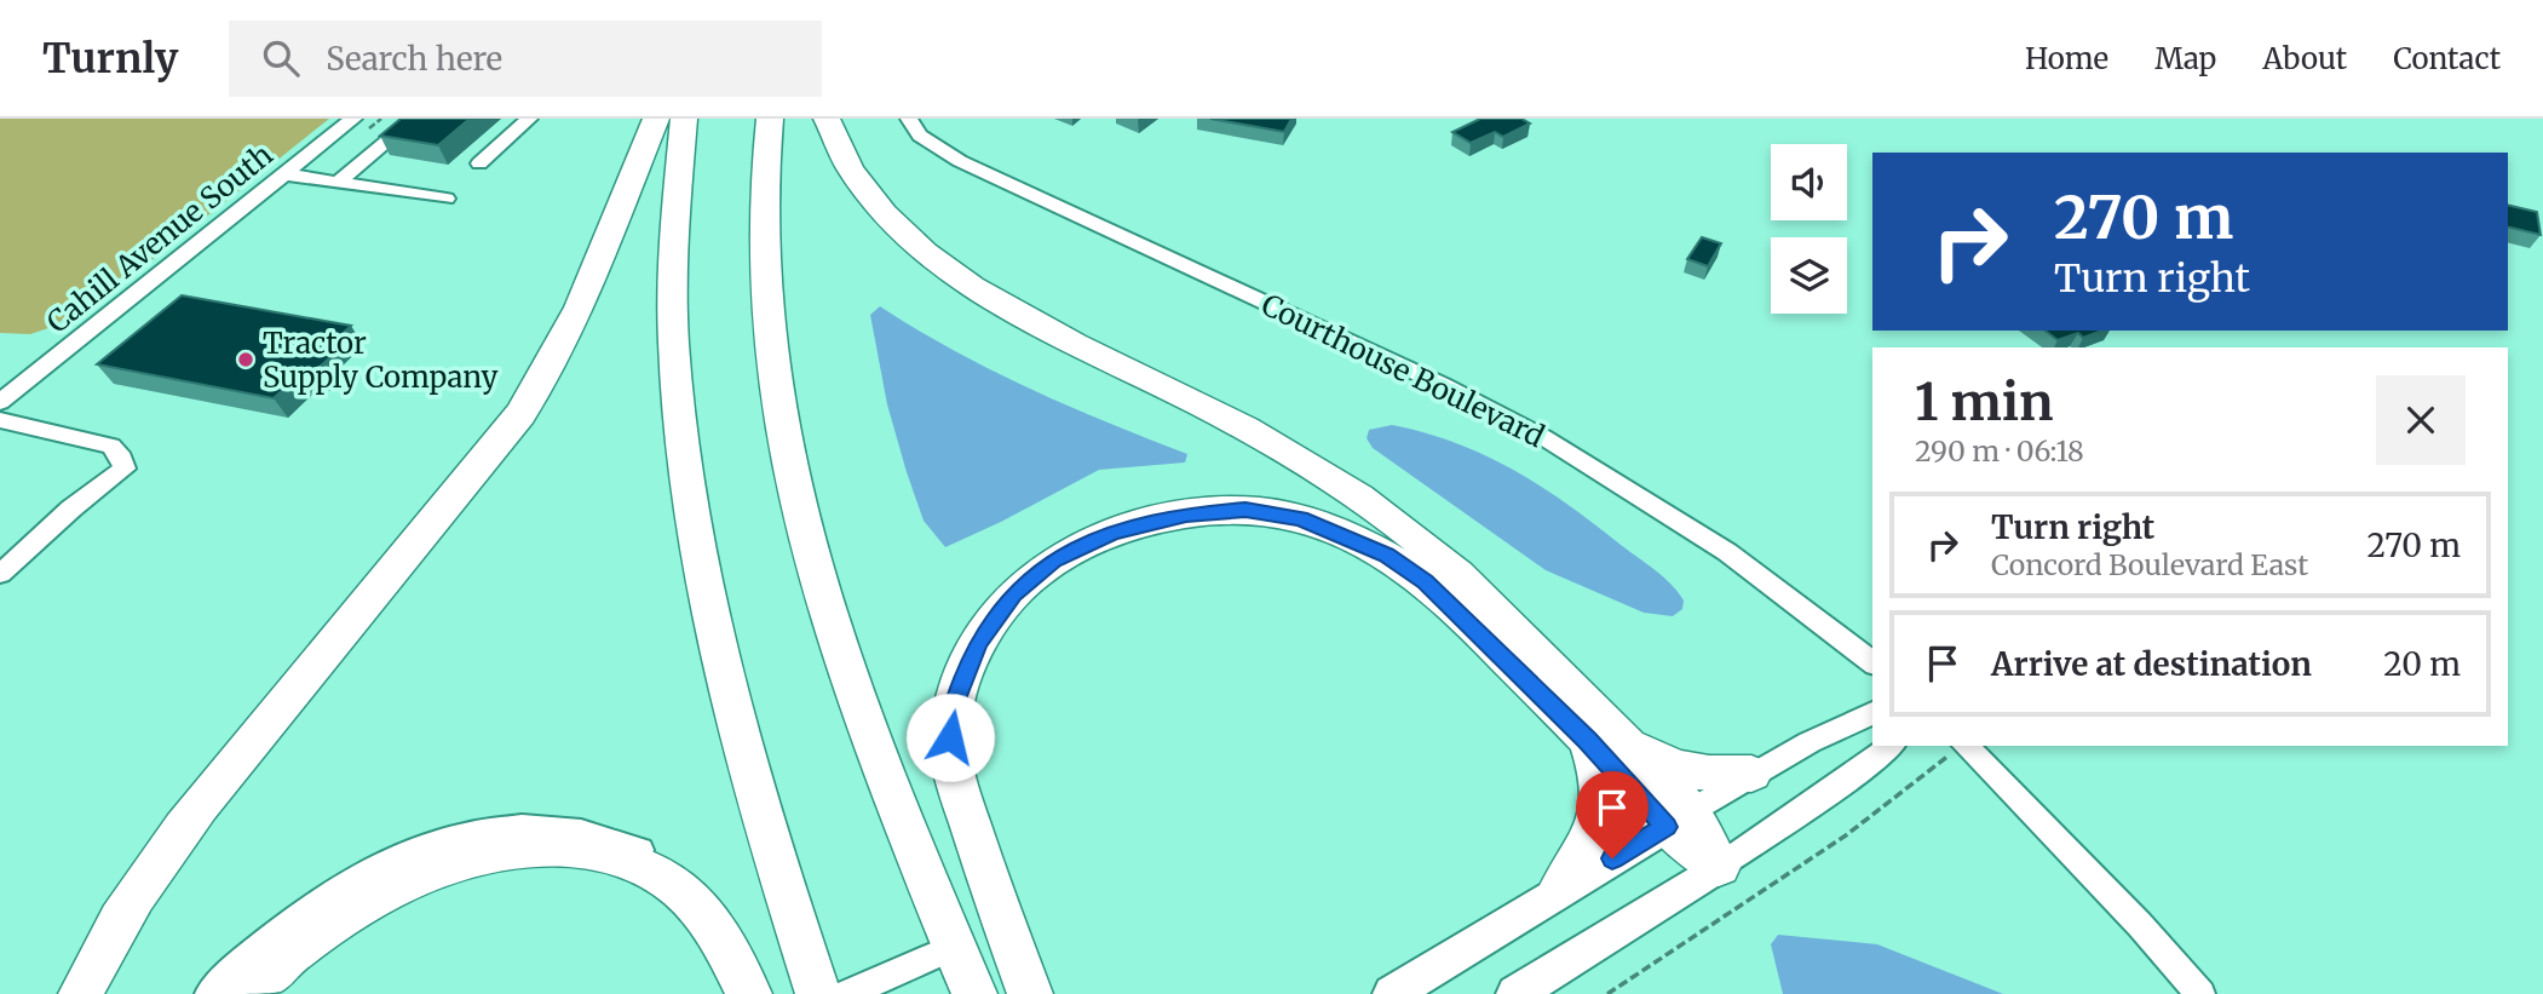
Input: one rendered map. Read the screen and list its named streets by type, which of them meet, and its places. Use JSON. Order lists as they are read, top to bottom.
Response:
{
  "streets": {
    "street": ["Cahill Avenue South", "Courthouse Boulevard"]
  },
  "places": ["Tractor Supply Company"],
  "page": {
    "header": "Turnly",
    "search": "Search here",
    "nav": [
      "Home",
      "Map",
      "About",
      "Contact"
    ],
    "turn": ["270 m", "Turn right"],
    "heading": ["1 min", "290 m · 06:18"],
    "list": [
      {
        "name": "Turn right",
        "note": "Concord Boulevard East",
        "value": "270 m"
      },
      {
        "name": "Arrive at destination",
        "value": "20 m"
      }
    ]
  }
}
